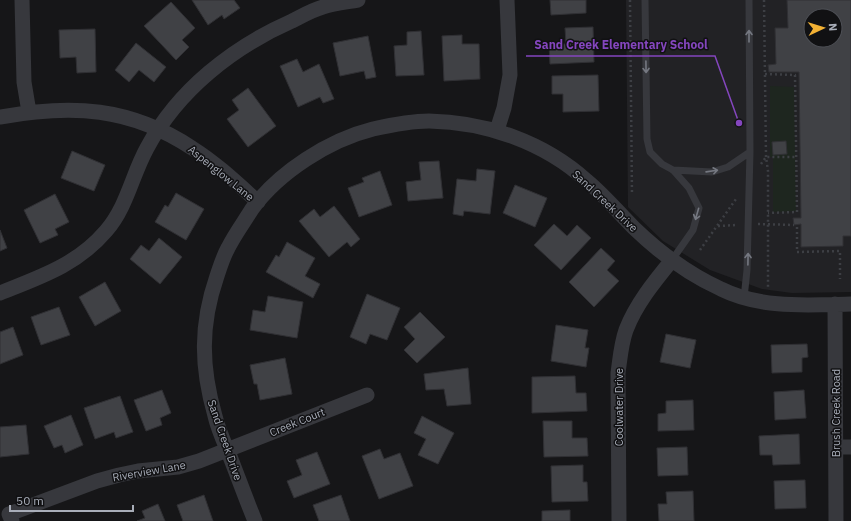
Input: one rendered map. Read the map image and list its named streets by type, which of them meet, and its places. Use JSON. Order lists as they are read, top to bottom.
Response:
{
  "streets": {
    "street": [
      "Aspenglow Lane",
      "Sand Creek Drive",
      "Coolwater Drive",
      "Brush Creek Road",
      "Creek Court",
      "Riverview Lane"
    ]
  },
  "crossings": [
    ["Aspenglow Lane", "Sand Creek Drive"],
    ["Sand Creek Drive", "Coolwater Drive"],
    ["Sand Creek Drive", "Brush Creek Road"],
    ["Sand Creek Drive", "Creek Court"],
    ["Sand Creek Drive", "Riverview Lane"],
    ["Creek Court", "Riverview Lane"]
  ],
  "places": ["Sand Creek Elementary School"],
  "scale_bar": "50 m",
  "north": "right"
}
